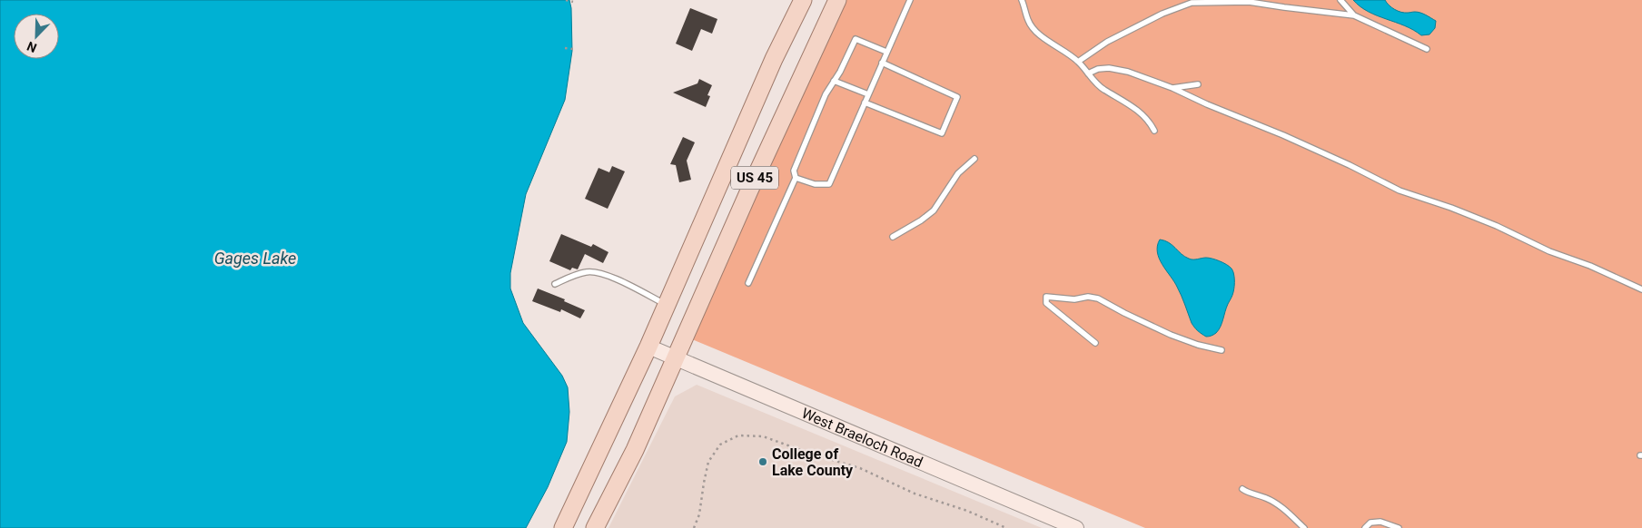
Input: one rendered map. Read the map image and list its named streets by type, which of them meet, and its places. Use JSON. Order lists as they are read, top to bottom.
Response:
{
  "streets": {
    "main road": ["US 45"],
    "street": ["West Braeloch Road"]
  },
  "crossings": [
    ["US 45", "West Braeloch Road"]
  ],
  "water": ["Gages Lake"],
  "places": ["College of Lake County"],
  "north": "bottom left"
}
